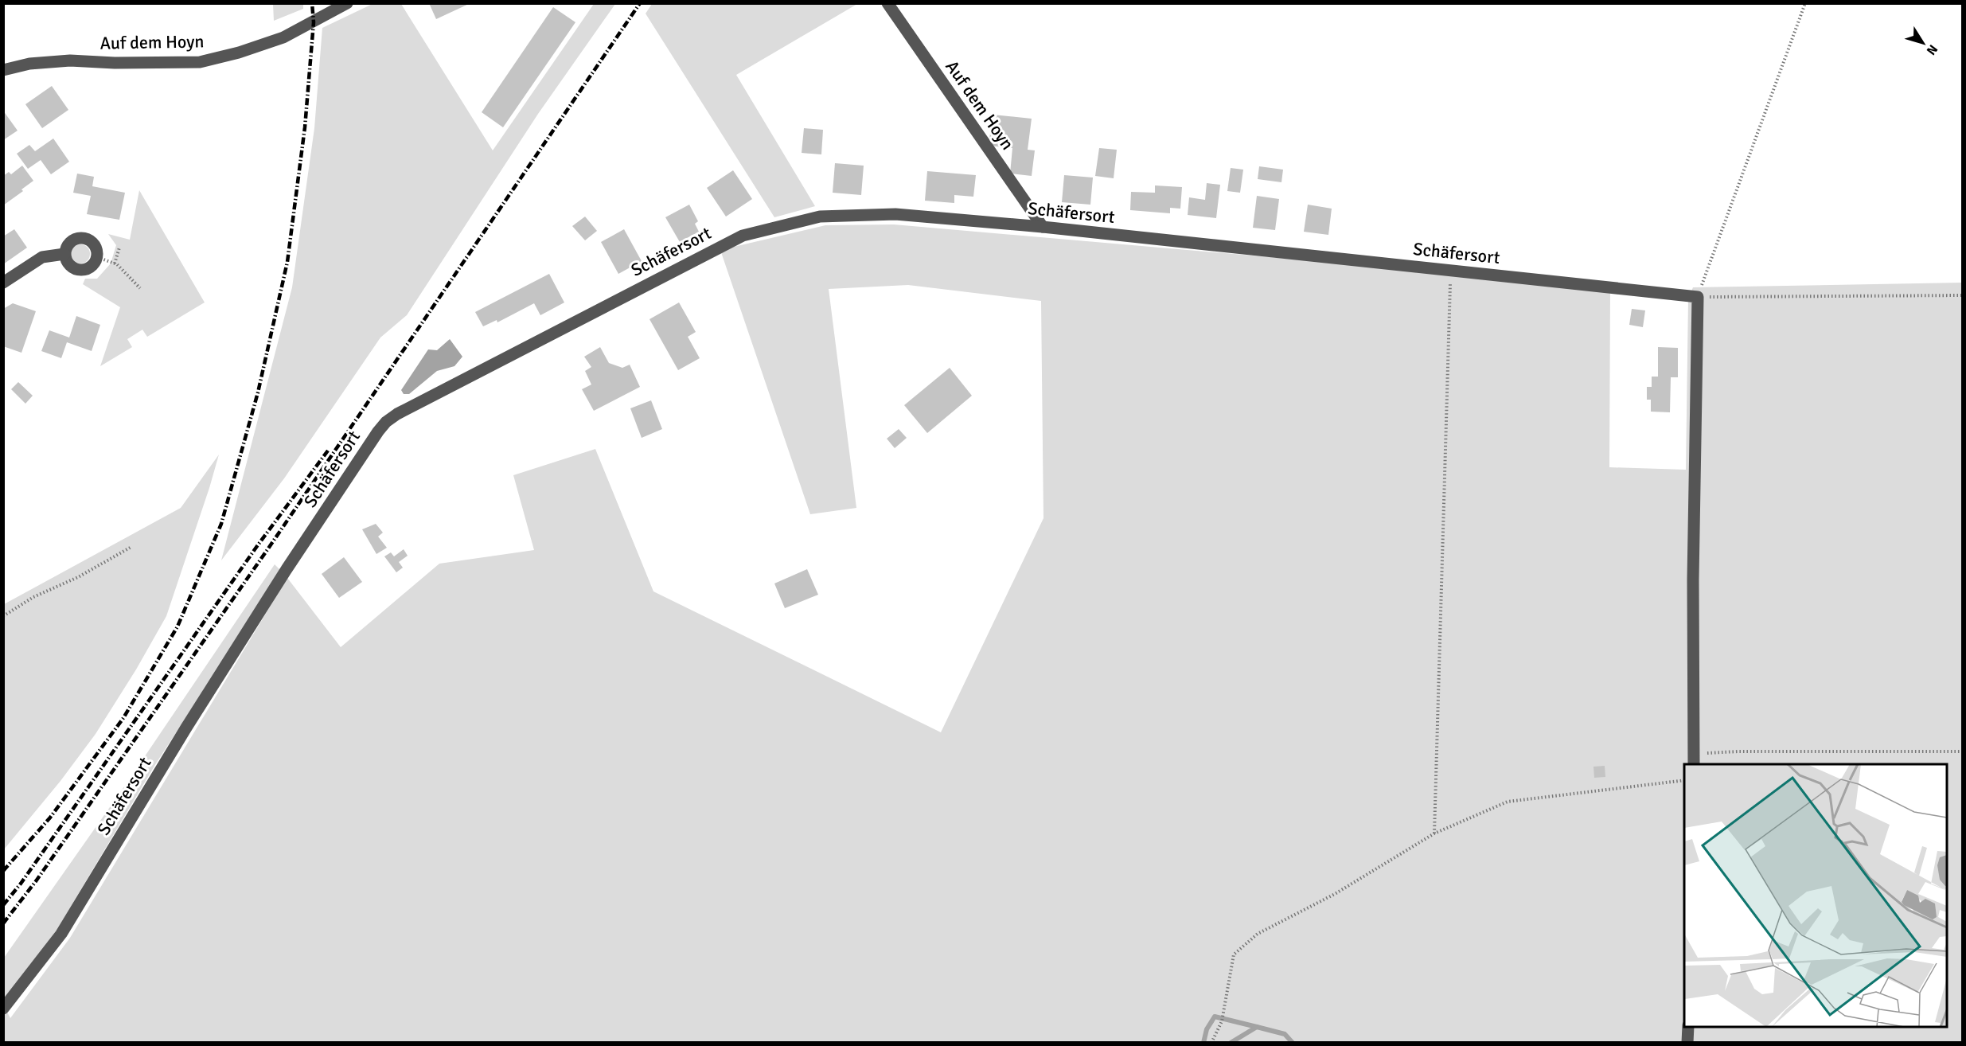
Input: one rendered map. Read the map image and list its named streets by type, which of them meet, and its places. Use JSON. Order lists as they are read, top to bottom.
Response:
{
  "streets": {
    "street": ["Auf dem Hoyn", "Schäfersort"]
  },
  "crossings": [
    ["Auf dem Hoyn", "Schäfersort"]
  ],
  "north": "bottom right"
}
